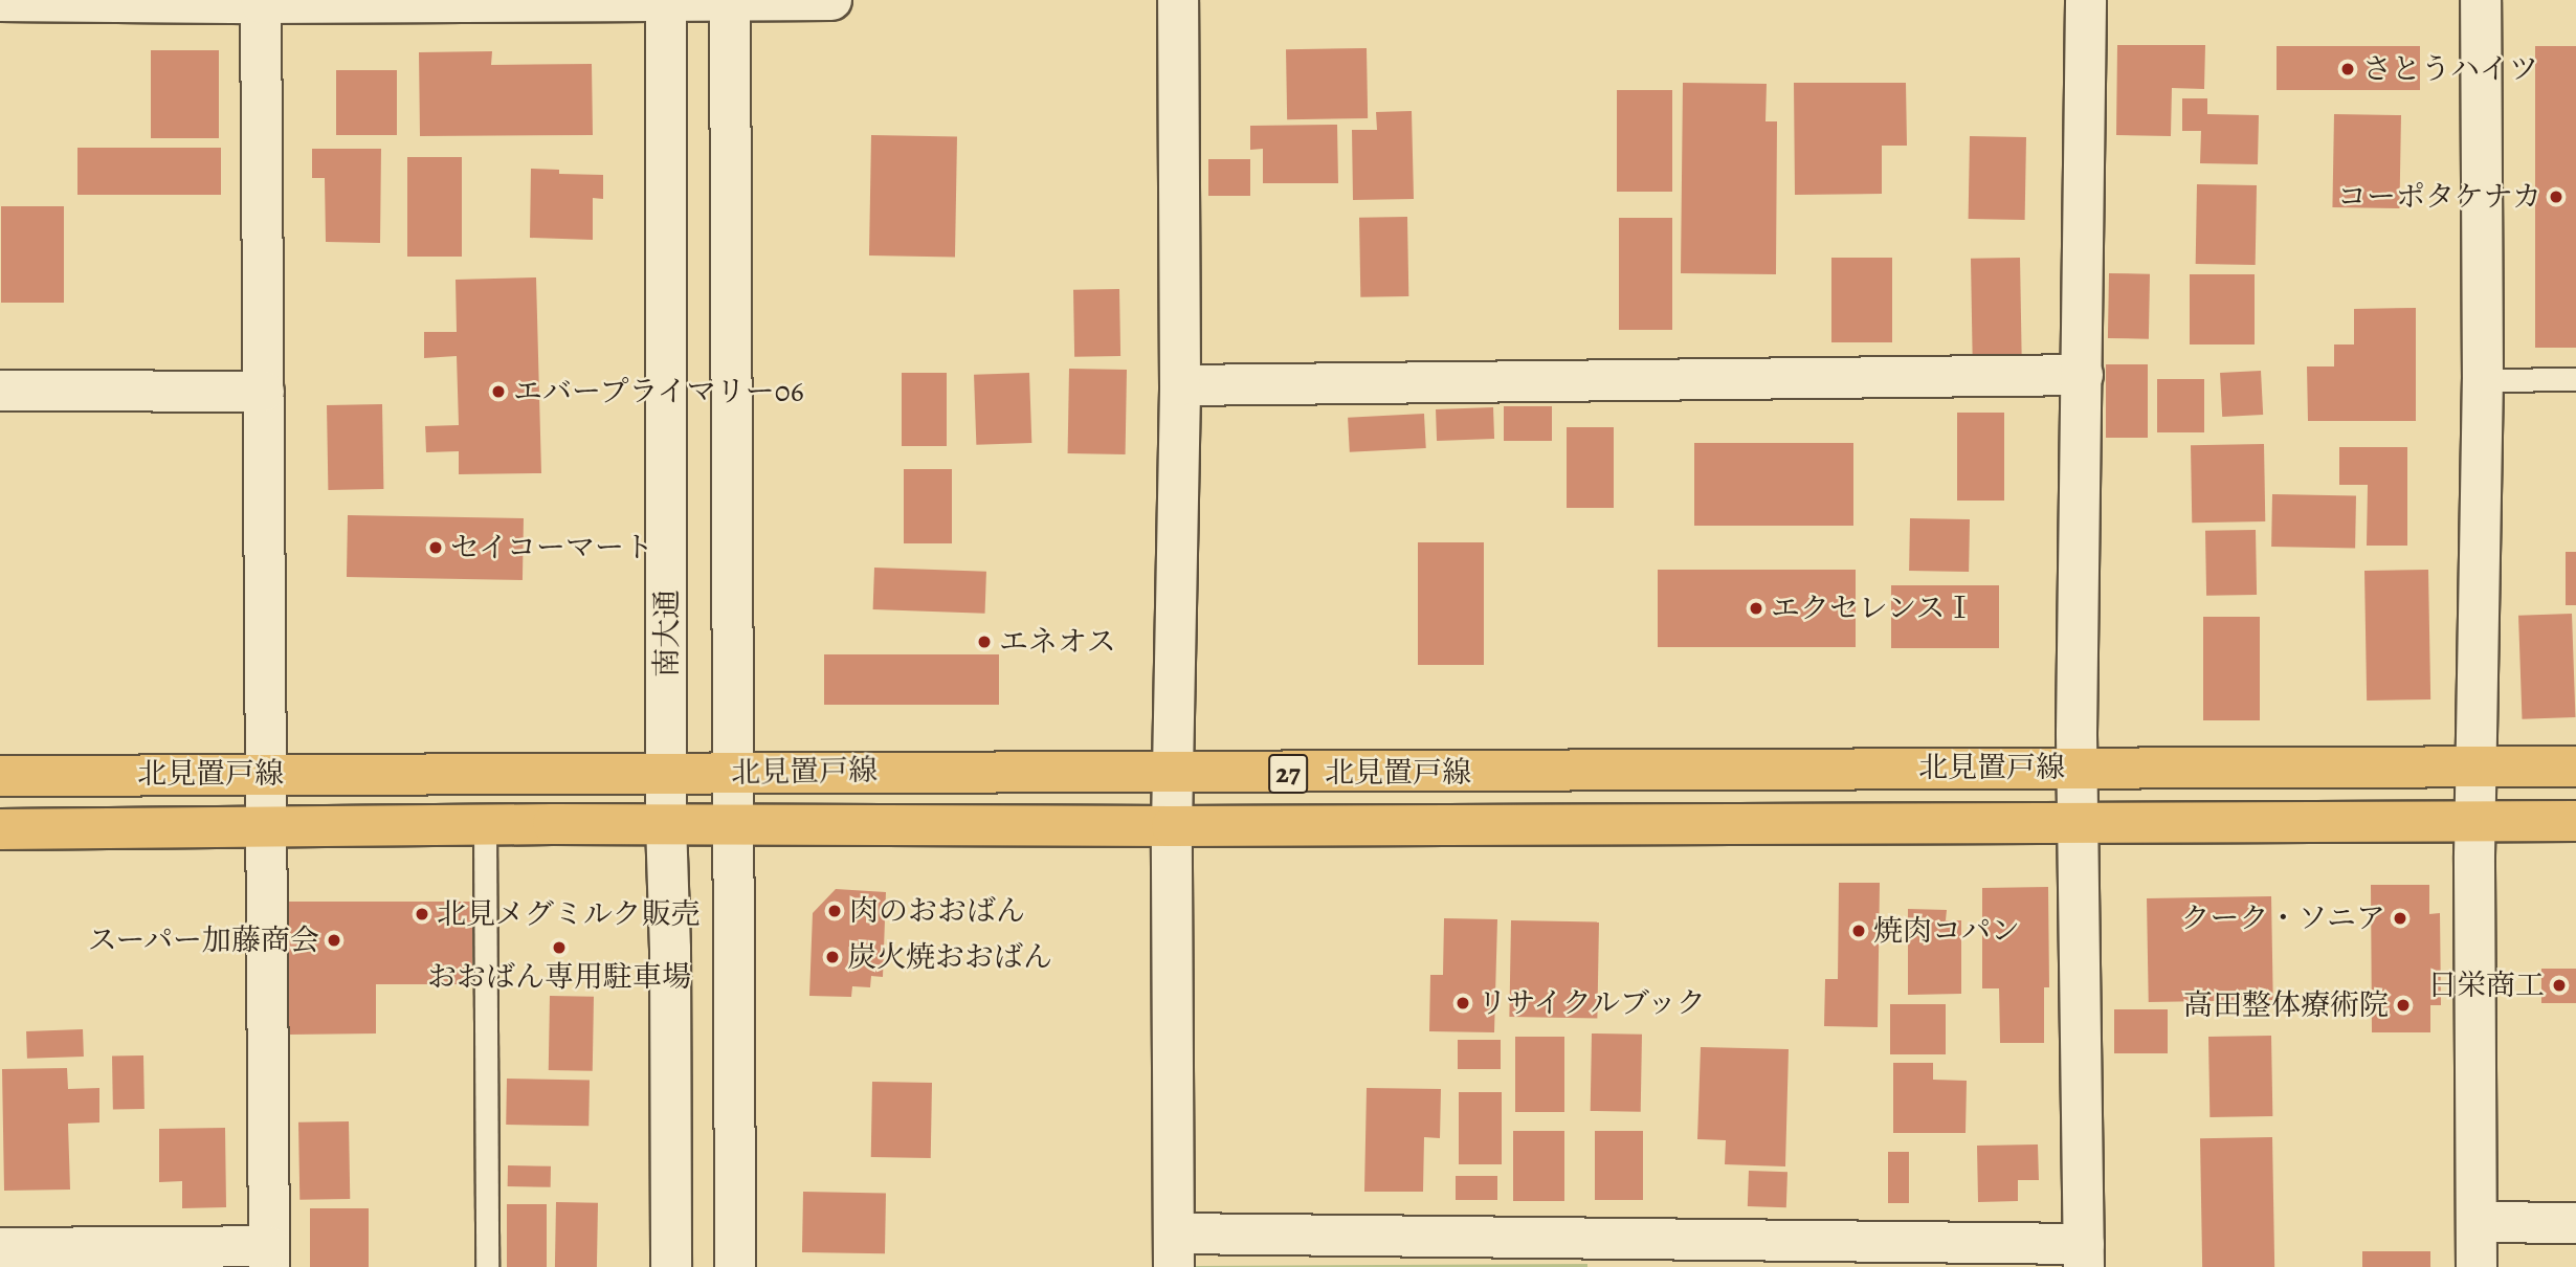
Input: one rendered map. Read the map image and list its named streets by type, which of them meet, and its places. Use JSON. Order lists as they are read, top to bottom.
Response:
{
  "streets": {
    "main road": ["北見置戸線", "27"],
    "street": ["南大通"]
  },
  "crossings": [
    ["南大通", "北見置戸線"]
  ],
  "places": [
    "さとうハイツ",
    "コーポタケナカ",
    "エバープライマリー06",
    "セイコーマート",
    "エクセレンスⅠ",
    "エネオス",
    "肉のおおばん",
    "北見メグミルク販売",
    "クーク・ソニア",
    "焼肉コパン",
    "スーパー加藤商会",
    "おおばん専用駐車場",
    "炭火焼おおばん",
    "日栄商工",
    "リサイクルブック",
    "高田整体療術院"
  ]
}
